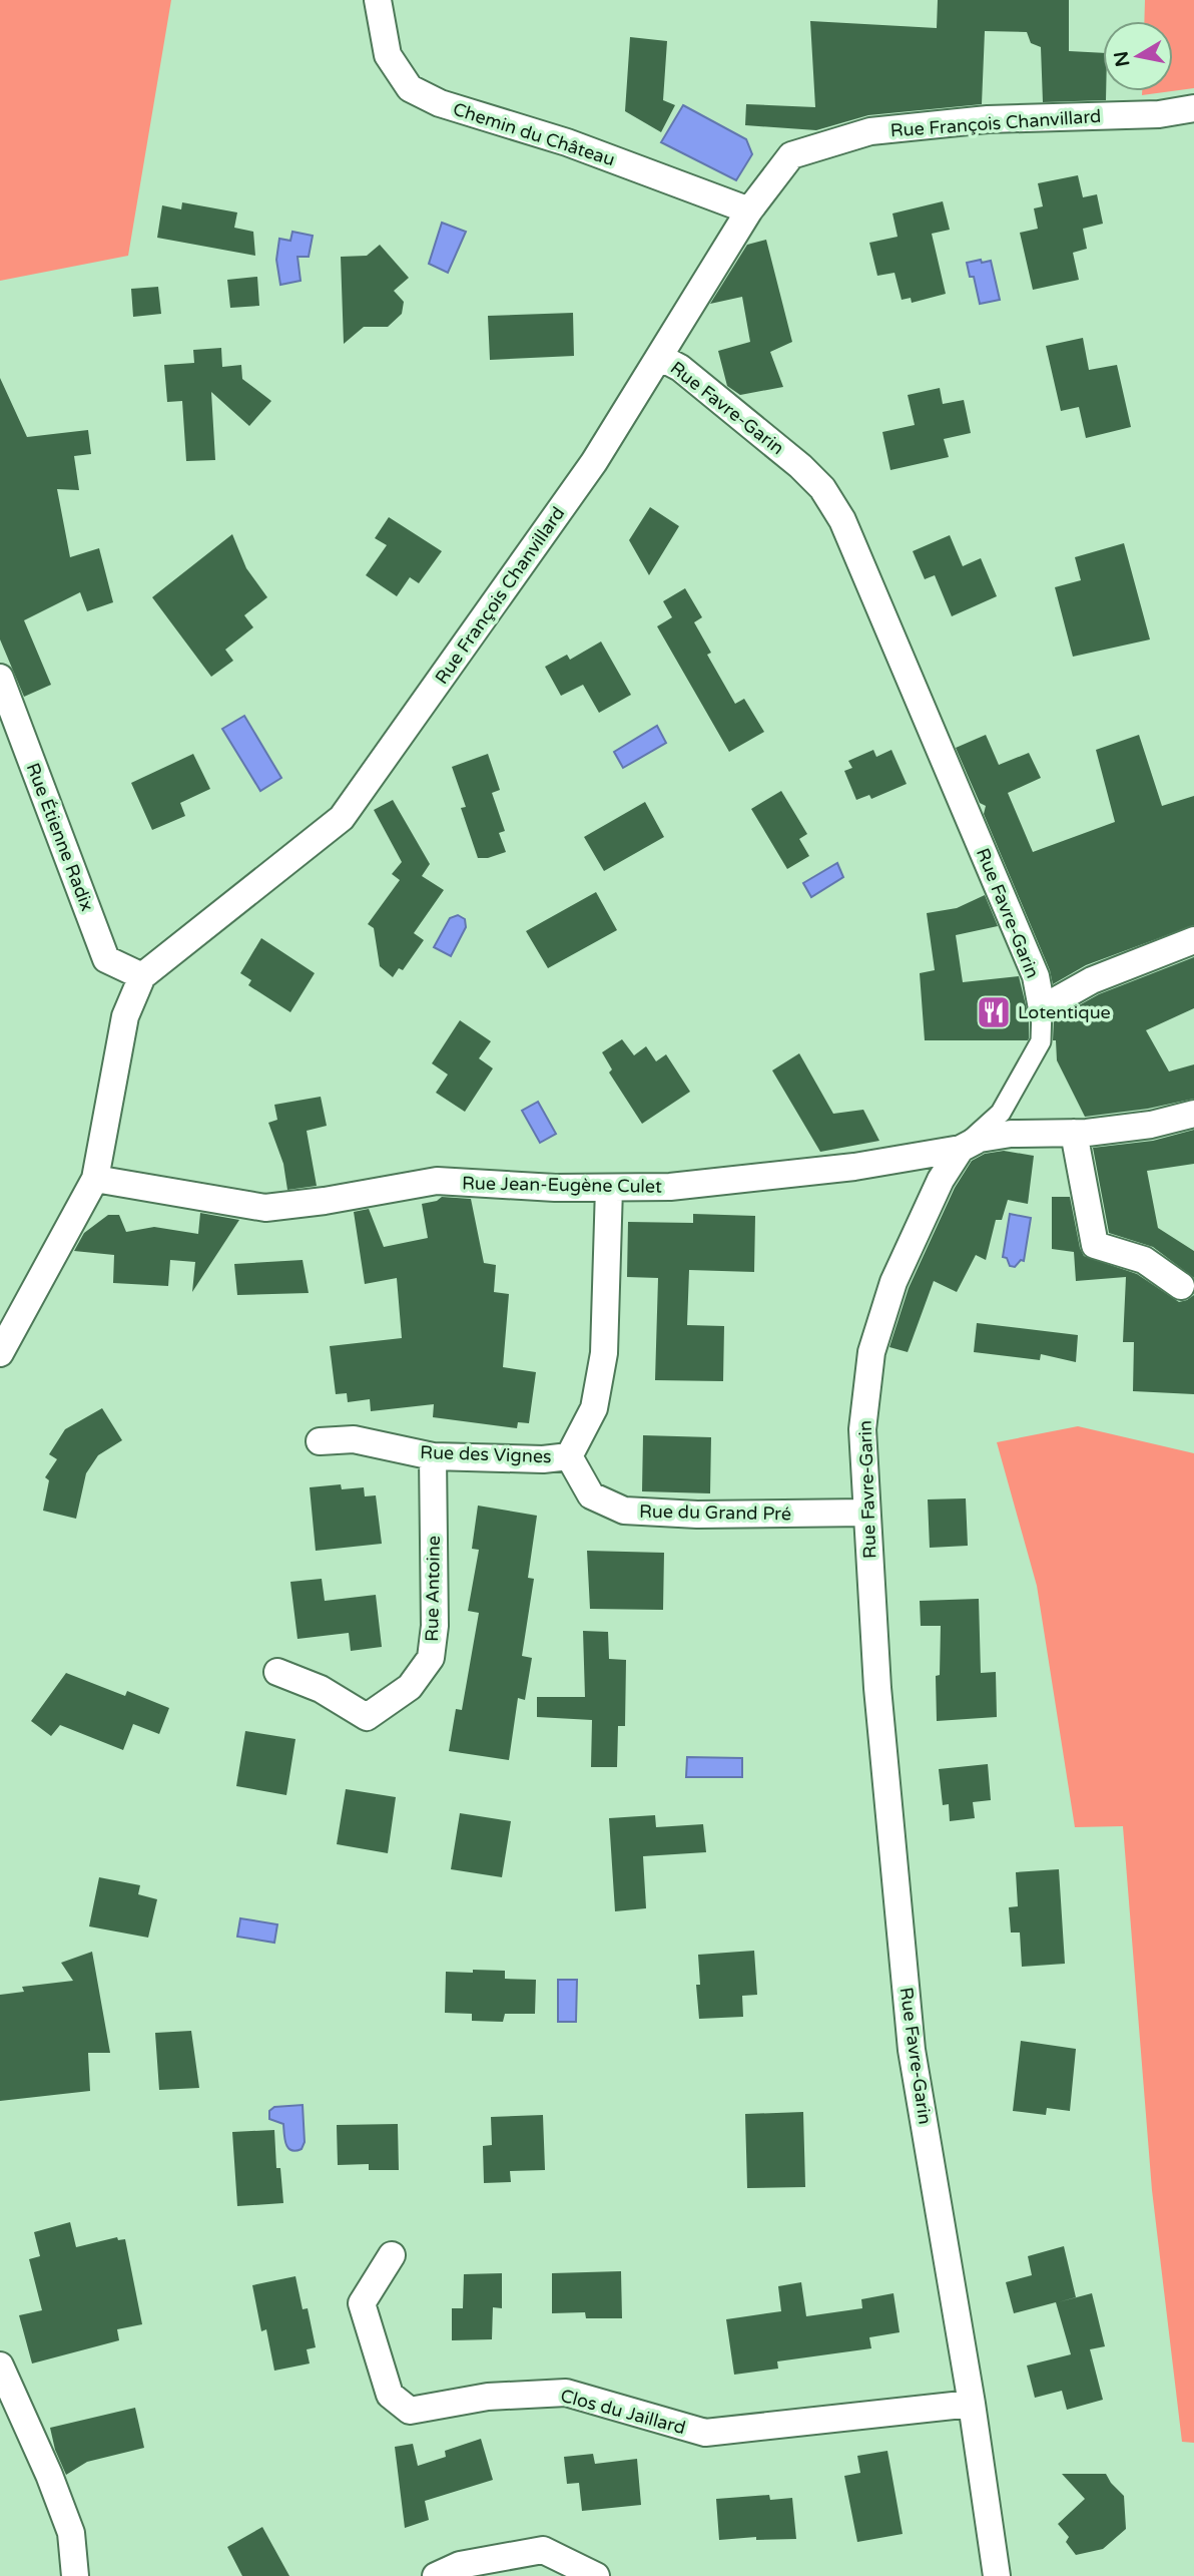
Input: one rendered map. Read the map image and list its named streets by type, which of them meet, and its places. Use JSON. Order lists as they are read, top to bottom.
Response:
{
  "streets": {
    "street": [
      "Rue François Chanvillard",
      "Chemin du Château",
      "Rue Favre-Garin",
      "Rue Étienne Radix",
      "Rue Jean-Eugène Culet",
      "Rue des Vignes",
      "Rue du Grand Pré",
      "Rue Antoine",
      "Clos du Jaillard"
    ]
  },
  "crossings": [
    ["Rue François Chanvillard", "Chemin du Château"],
    ["Rue François Chanvillard", "Rue Favre-Garin"],
    ["Rue François Chanvillard", "Rue Étienne Radix"],
    ["Rue François Chanvillard", "Rue Jean-Eugène Culet"],
    ["Rue Favre-Garin", "Rue Jean-Eugène Culet"],
    ["Rue Favre-Garin", "Rue du Grand Pré"],
    ["Rue Favre-Garin", "Clos du Jaillard"],
    ["Rue des Vignes", "Rue du Grand Pré"],
    ["Rue des Vignes", "Rue Antoine"]
  ],
  "places": {
    "restaurant": ["Lotentique"]
  },
  "north": "left"
}
